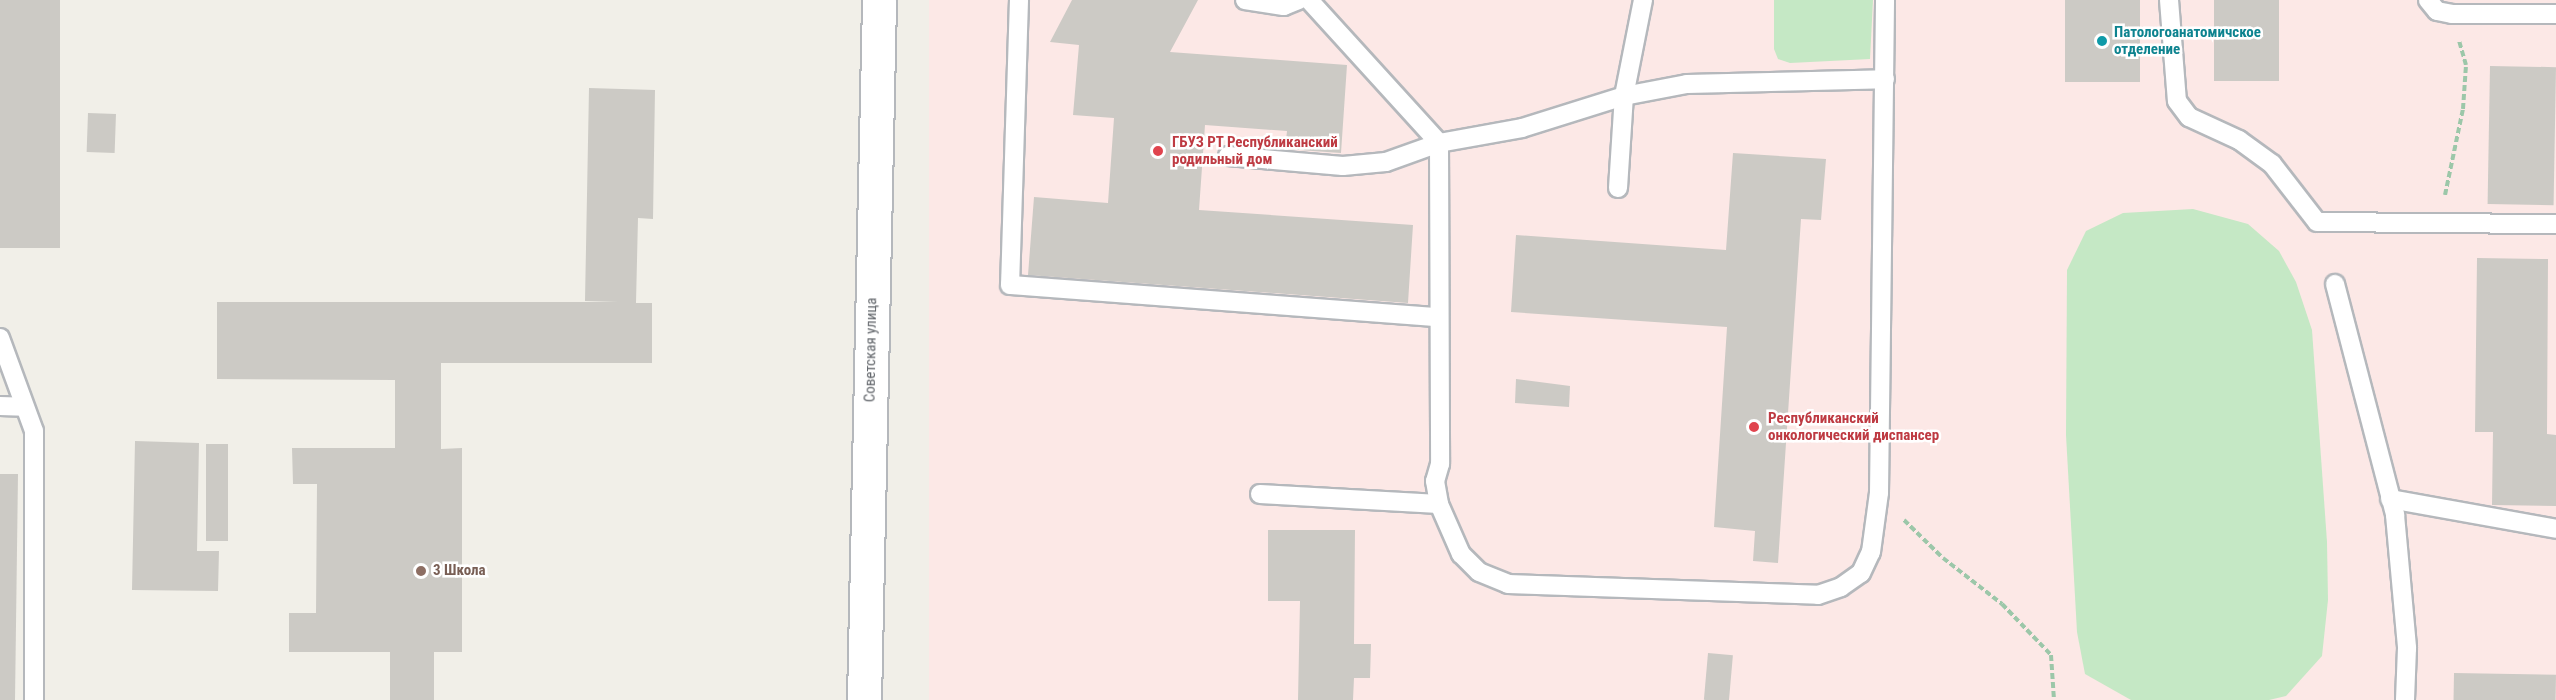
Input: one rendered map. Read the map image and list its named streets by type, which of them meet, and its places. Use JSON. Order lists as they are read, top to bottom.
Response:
{
  "streets": {
    "street": ["Советская улица"]
  },
  "places": [
    "Патологоанатомичское отделение",
    "ГБУЗ РТ Республиканский родильный дом",
    "Республиканский онкологический диспансер",
    "3 Школа"
  ]
}
